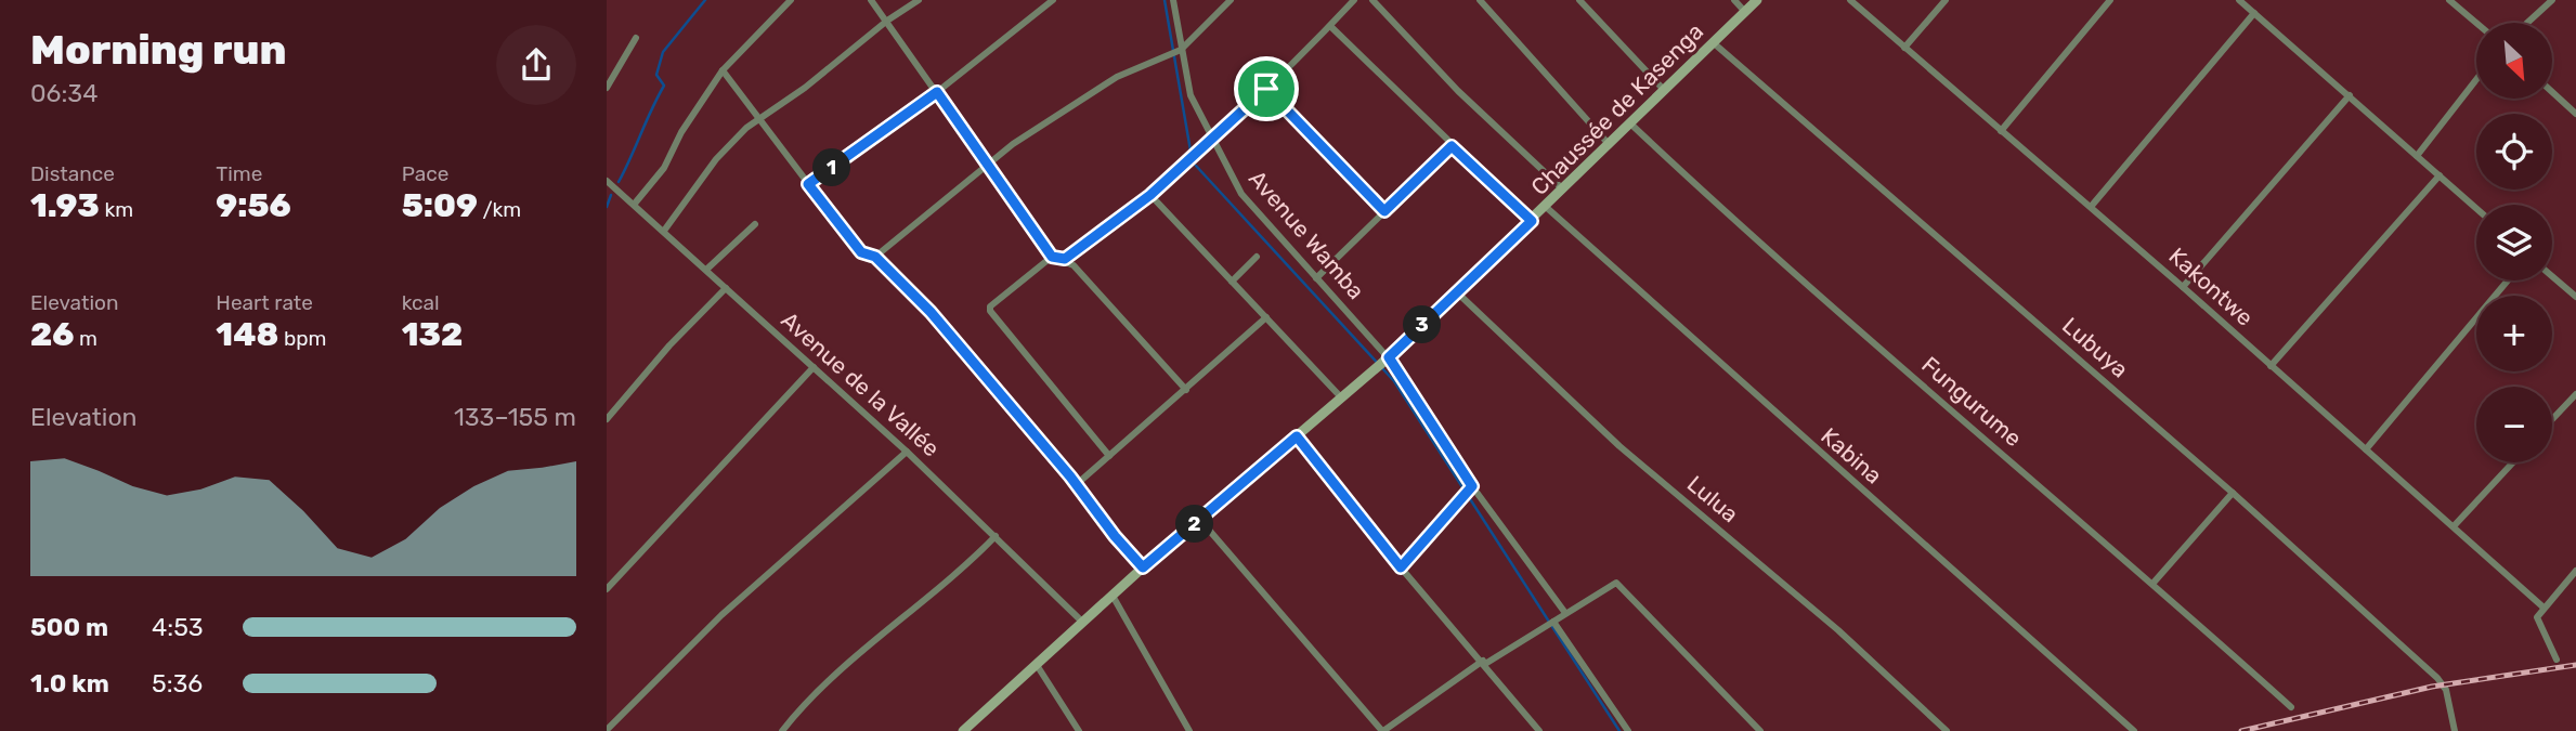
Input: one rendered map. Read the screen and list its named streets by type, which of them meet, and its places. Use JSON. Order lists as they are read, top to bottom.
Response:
{
  "streets": {
    "main road": ["Chaussée de Kasenga"],
    "street": [
      "Avenue Wamba",
      "Kakontwe",
      "Lubuya",
      "Avenue de la Vallée",
      "Fungurume",
      "Kabina",
      "Lulua"
    ]
  },
  "crossings": [
    ["Chaussée de Kasenga", "Avenue Wamba"],
    ["Chaussée de Kasenga", "Lubuya"],
    ["Chaussée de Kasenga", "Avenue de la Vallée"],
    ["Chaussée de Kasenga", "Fungurume"],
    ["Chaussée de Kasenga", "Kabina"],
    ["Chaussée de Kasenga", "Lulua"]
  ],
  "north": "bottom right",
  "page": {
    "heading": ["Morning run", "06:34"],
    "map_buttons": ["+", "−"],
    "stats": [
      ["Distance", "1.93 km"],
      ["Time", "9:56"],
      ["Pace", "5:09 /km"],
      ["Elevation", "26 m"],
      ["Heart rate", "148 bpm"],
      ["kcal", "132"]
    ],
    "pins": ["1", "3", "2"],
    "chart": ["Elevation", "133–155 m"],
    "list": [
      {
        "name": "500 m",
        "note": "4:53"
      },
      {
        "name": "1.0 km",
        "note": "5:36"
      }
    ]
  }
}
